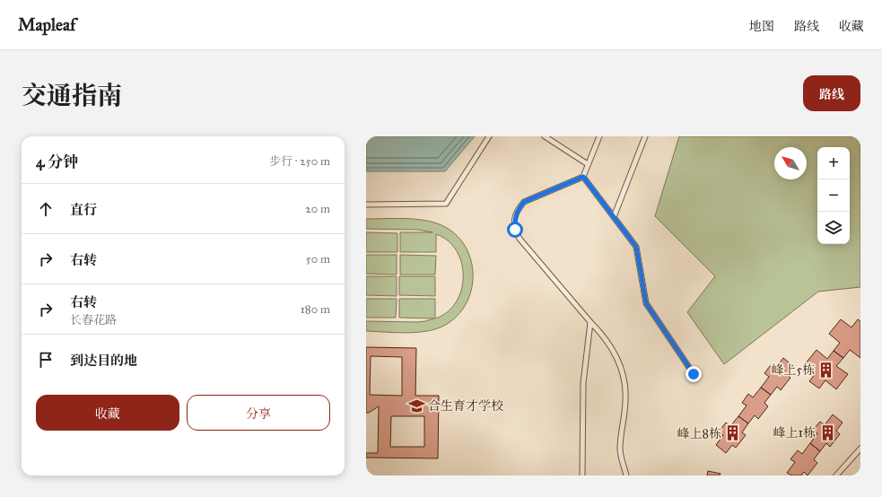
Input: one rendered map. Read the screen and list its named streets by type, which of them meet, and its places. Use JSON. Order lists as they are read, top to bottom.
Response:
{
  "places": {
    "building": ["峰上5栋", "峰上1栋", "峰上8栋"],
    "school or university": ["合生育才学校"]
  },
  "north": "top left",
  "page": {
    "header": "Mapleaf",
    "nav": ["地图", "路线", "收藏"],
    "title": "交通指南",
    "buttons": [
      "路线",
      ["收藏", "分享"]
    ],
    "heading": ["4 分钟", "步行 · 250 m"],
    "map_buttons": ["+", "−"],
    "list": [
      ["直行", "20 m"],
      ["右转", "50 m"],
      ["右转", "长春花路", "180 m"],
      "到达目的地"
    ]
  }
}
